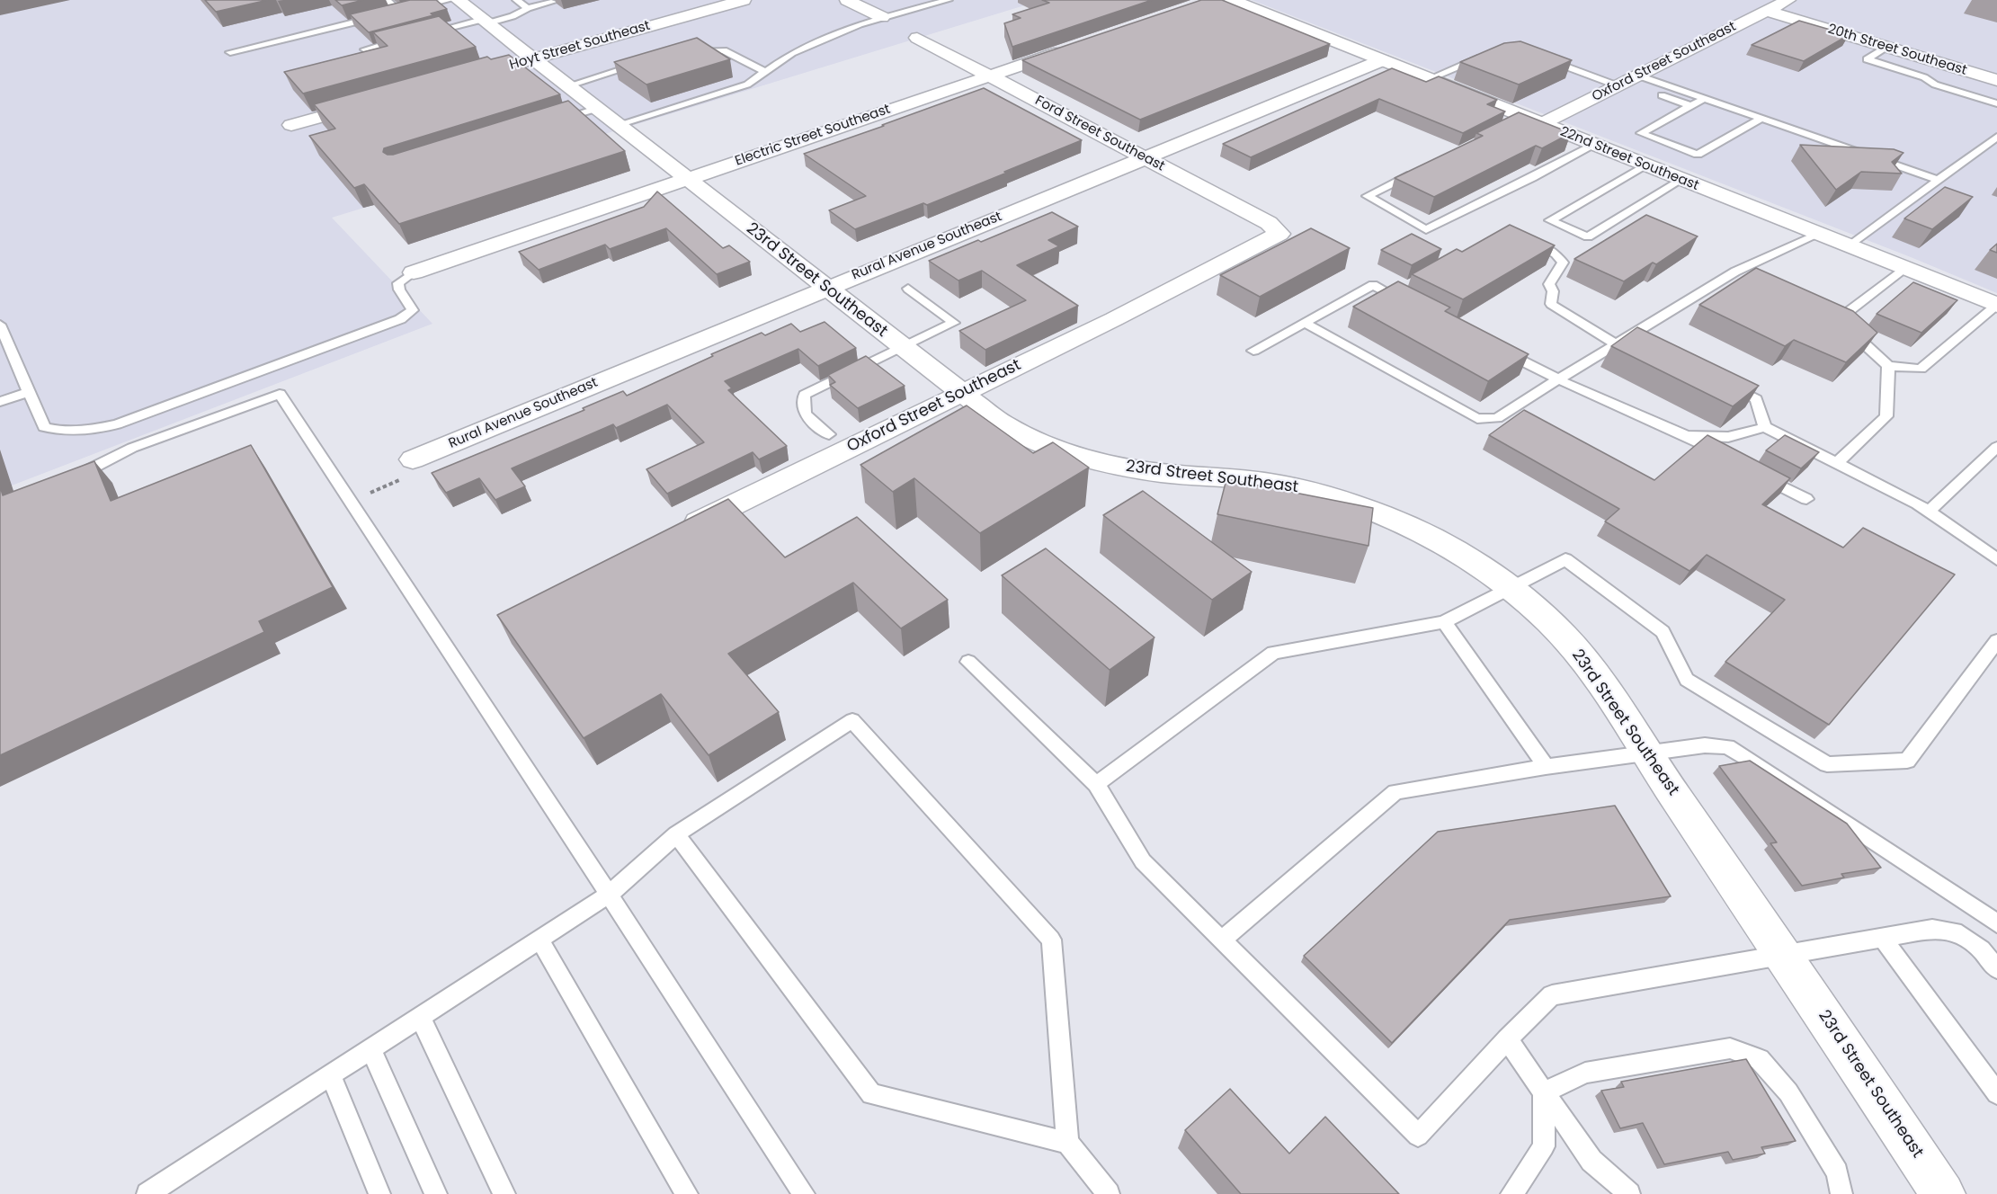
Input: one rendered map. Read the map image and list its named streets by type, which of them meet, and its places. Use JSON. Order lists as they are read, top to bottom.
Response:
{
  "streets": {
    "street": [
      "Hoyt Street Southeast",
      "20th Street Southeast",
      "Oxford Street Southeast",
      "Ford Street Southeast",
      "Electric Street Southeast",
      "22nd Street Southeast",
      "Rural Avenue Southeast",
      "23rd Street Southeast"
    ]
  },
  "crossings": [
    ["Hoyt Street Southeast", "23rd Street Southeast"],
    ["20th Street Southeast", "Oxford Street Southeast"],
    ["Oxford Street Southeast", "Ford Street Southeast"],
    ["Oxford Street Southeast", "22nd Street Southeast"],
    ["Oxford Street Southeast", "23rd Street Southeast"],
    ["Ford Street Southeast", "Electric Street Southeast"],
    ["Ford Street Southeast", "Rural Avenue Southeast"],
    ["Electric Street Southeast", "23rd Street Southeast"],
    ["22nd Street Southeast", "Rural Avenue Southeast"],
    ["Rural Avenue Southeast", "23rd Street Southeast"]
  ]
}
